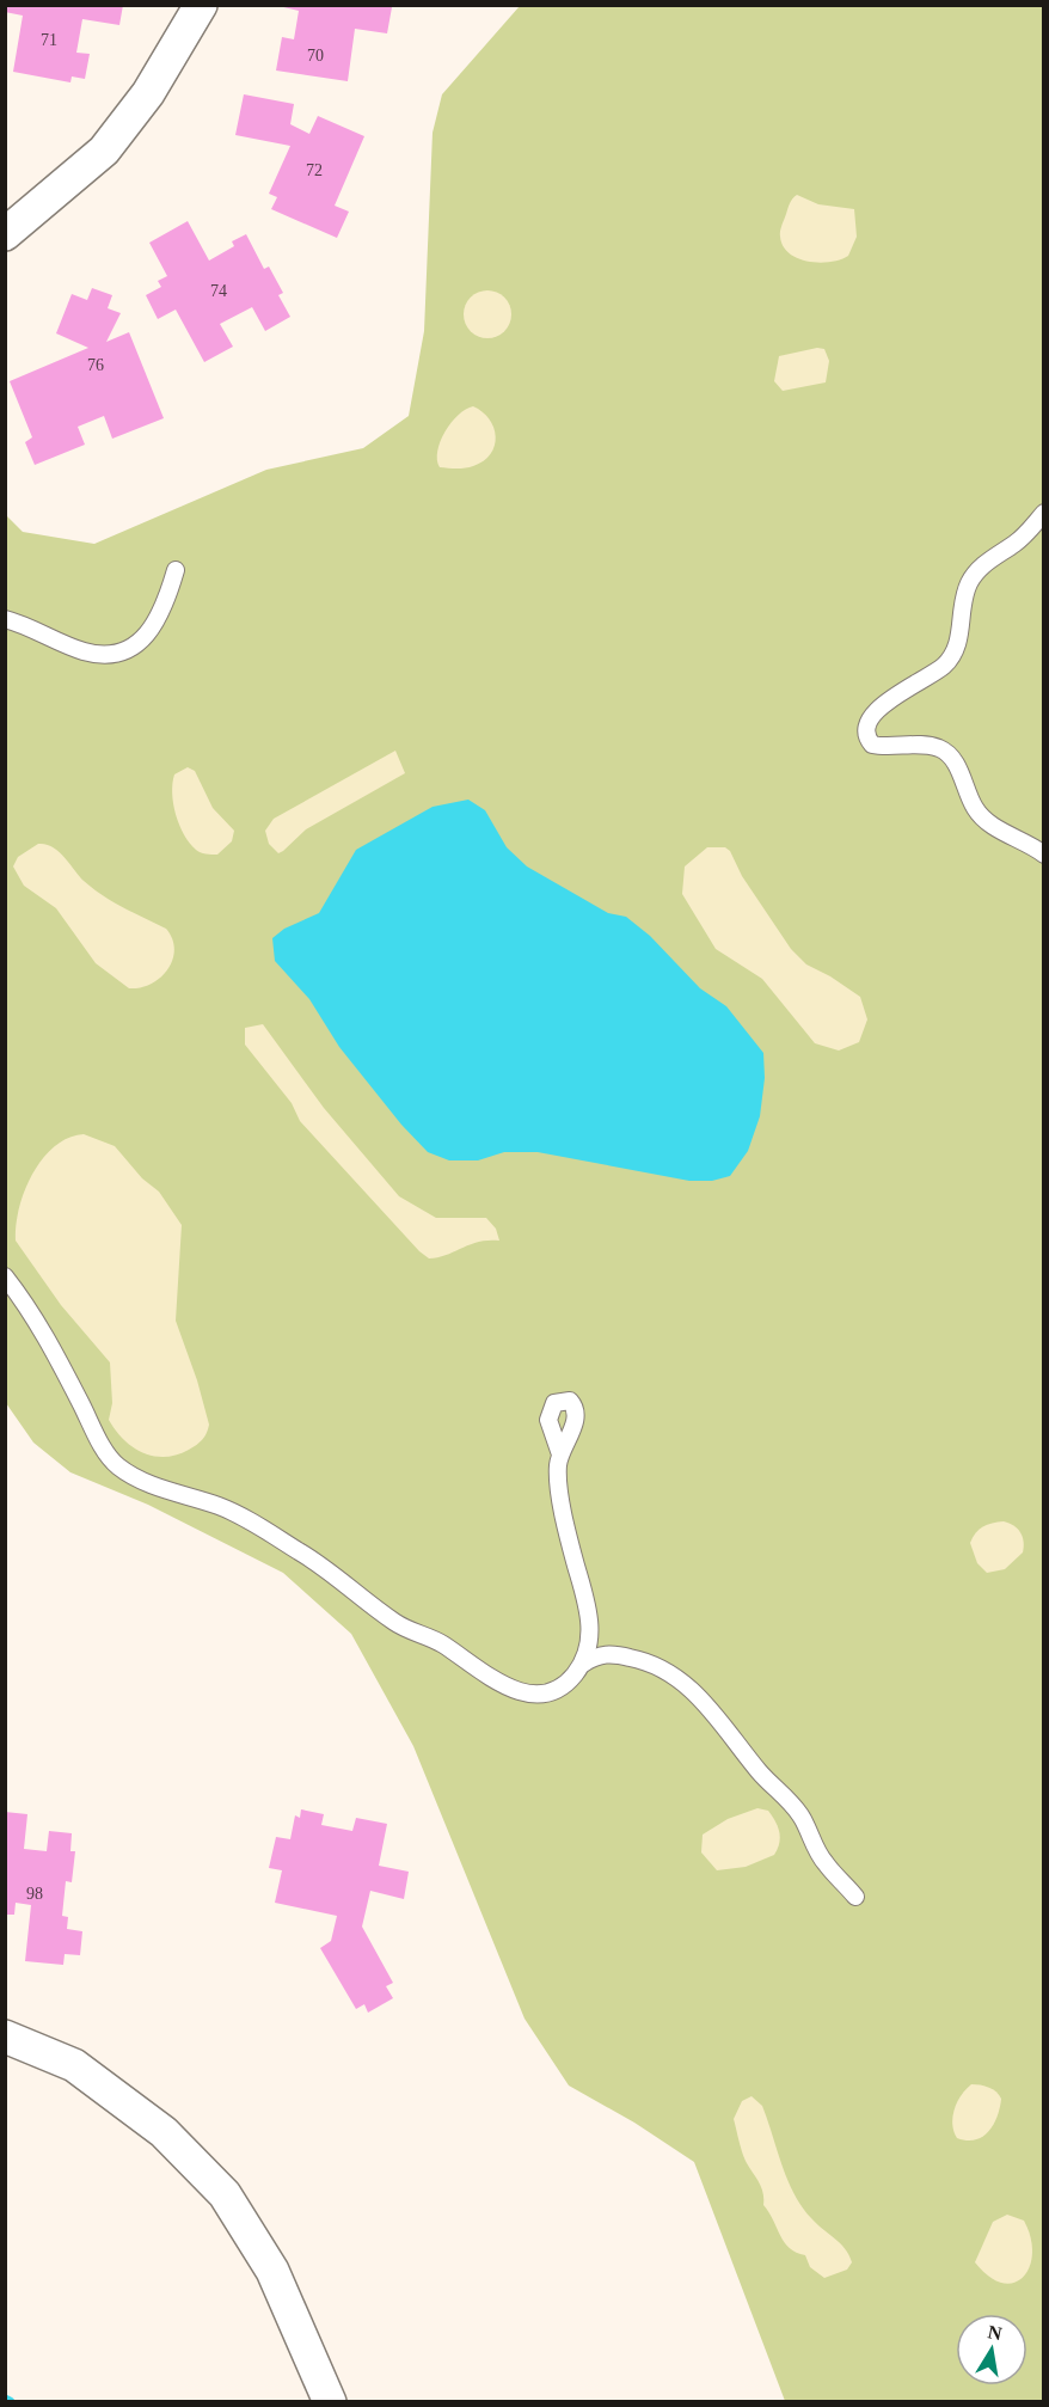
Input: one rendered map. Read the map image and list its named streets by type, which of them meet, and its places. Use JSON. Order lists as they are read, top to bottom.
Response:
{
  "house_numbers": [
    "71",
    "70",
    "72",
    "74",
    "76",
    "98"
  ],
  "north": "top"
}
